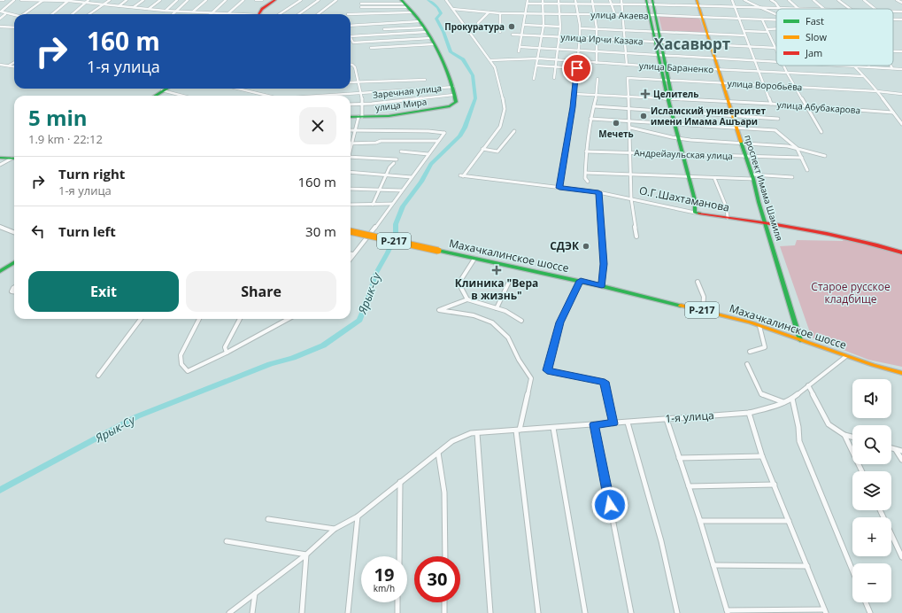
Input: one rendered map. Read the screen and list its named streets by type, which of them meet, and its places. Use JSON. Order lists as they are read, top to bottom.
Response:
{
  "streets": {
    "main road": [
      "Заречная улица",
      "улица Мира",
      "проспект Имама Шамиля",
      "О.Г.Шахтаманова",
      "Р-217",
      "Махачкалинское шоссе"
    ],
    "street": [
      "улица Акаева",
      "улица Ирчи Казака",
      "улица Бараненко",
      "улица Воробьёва",
      "улица Абубакарова",
      "Андрейаульская улица",
      "1-я улица"
    ]
  },
  "crossings": [
    ["улица Акаева", "проспект Имама Шамиля"],
    ["улица Ирчи Казака", "проспект Имама Шамиля"],
    ["улица Бараненко", "проспект Имама Шамиля"],
    ["улица Воробьёва", "улица Абубакарова"],
    ["улица Воробьёва", "проспект Имама Шамиля"],
    ["Заречная улица", "улица Мира"],
    ["улица Абубакарова", "проспект Имама Шамиля"],
    ["Андрейаульская улица", "проспект Имама Шамиля"],
    ["проспект Имама Шамиля", "О.Г.Шахтаманова"],
    ["проспект Имама Шамиля", "Махачкалинское шоссе"],
    ["Махачкалинское шоссе", "1-я улица"]
  ],
  "districts": ["Хасавюрт"],
  "water": ["Ярык-Су"],
  "parks": ["Старое русское кладбище"],
  "places": {
    "other": [
      "Прокуратура",
      "Исламский университет имени Имама Ашъари",
      "Мечеть",
      "СДЭК"
    ],
    "health": ["Целитель", "Клиника \"Вера в жизнь\""]
  },
  "legend": ["Fast", "Slow", "Jam"],
  "page": {
    "turn": ["160 m", "1-я улица"],
    "heading": ["5 min", "1.9 km · 22:12"],
    "list": [
      {
        "name": "Turn right",
        "note": "1-я улица",
        "value": "160 m"
      },
      {
        "name": "Turn left",
        "value": "30 m"
      }
    ],
    "buttons": ["Exit", "Share"],
    "map_buttons": ["+", "−"],
    "speed": "19 km/h",
    "limit": "30"
  }
}
